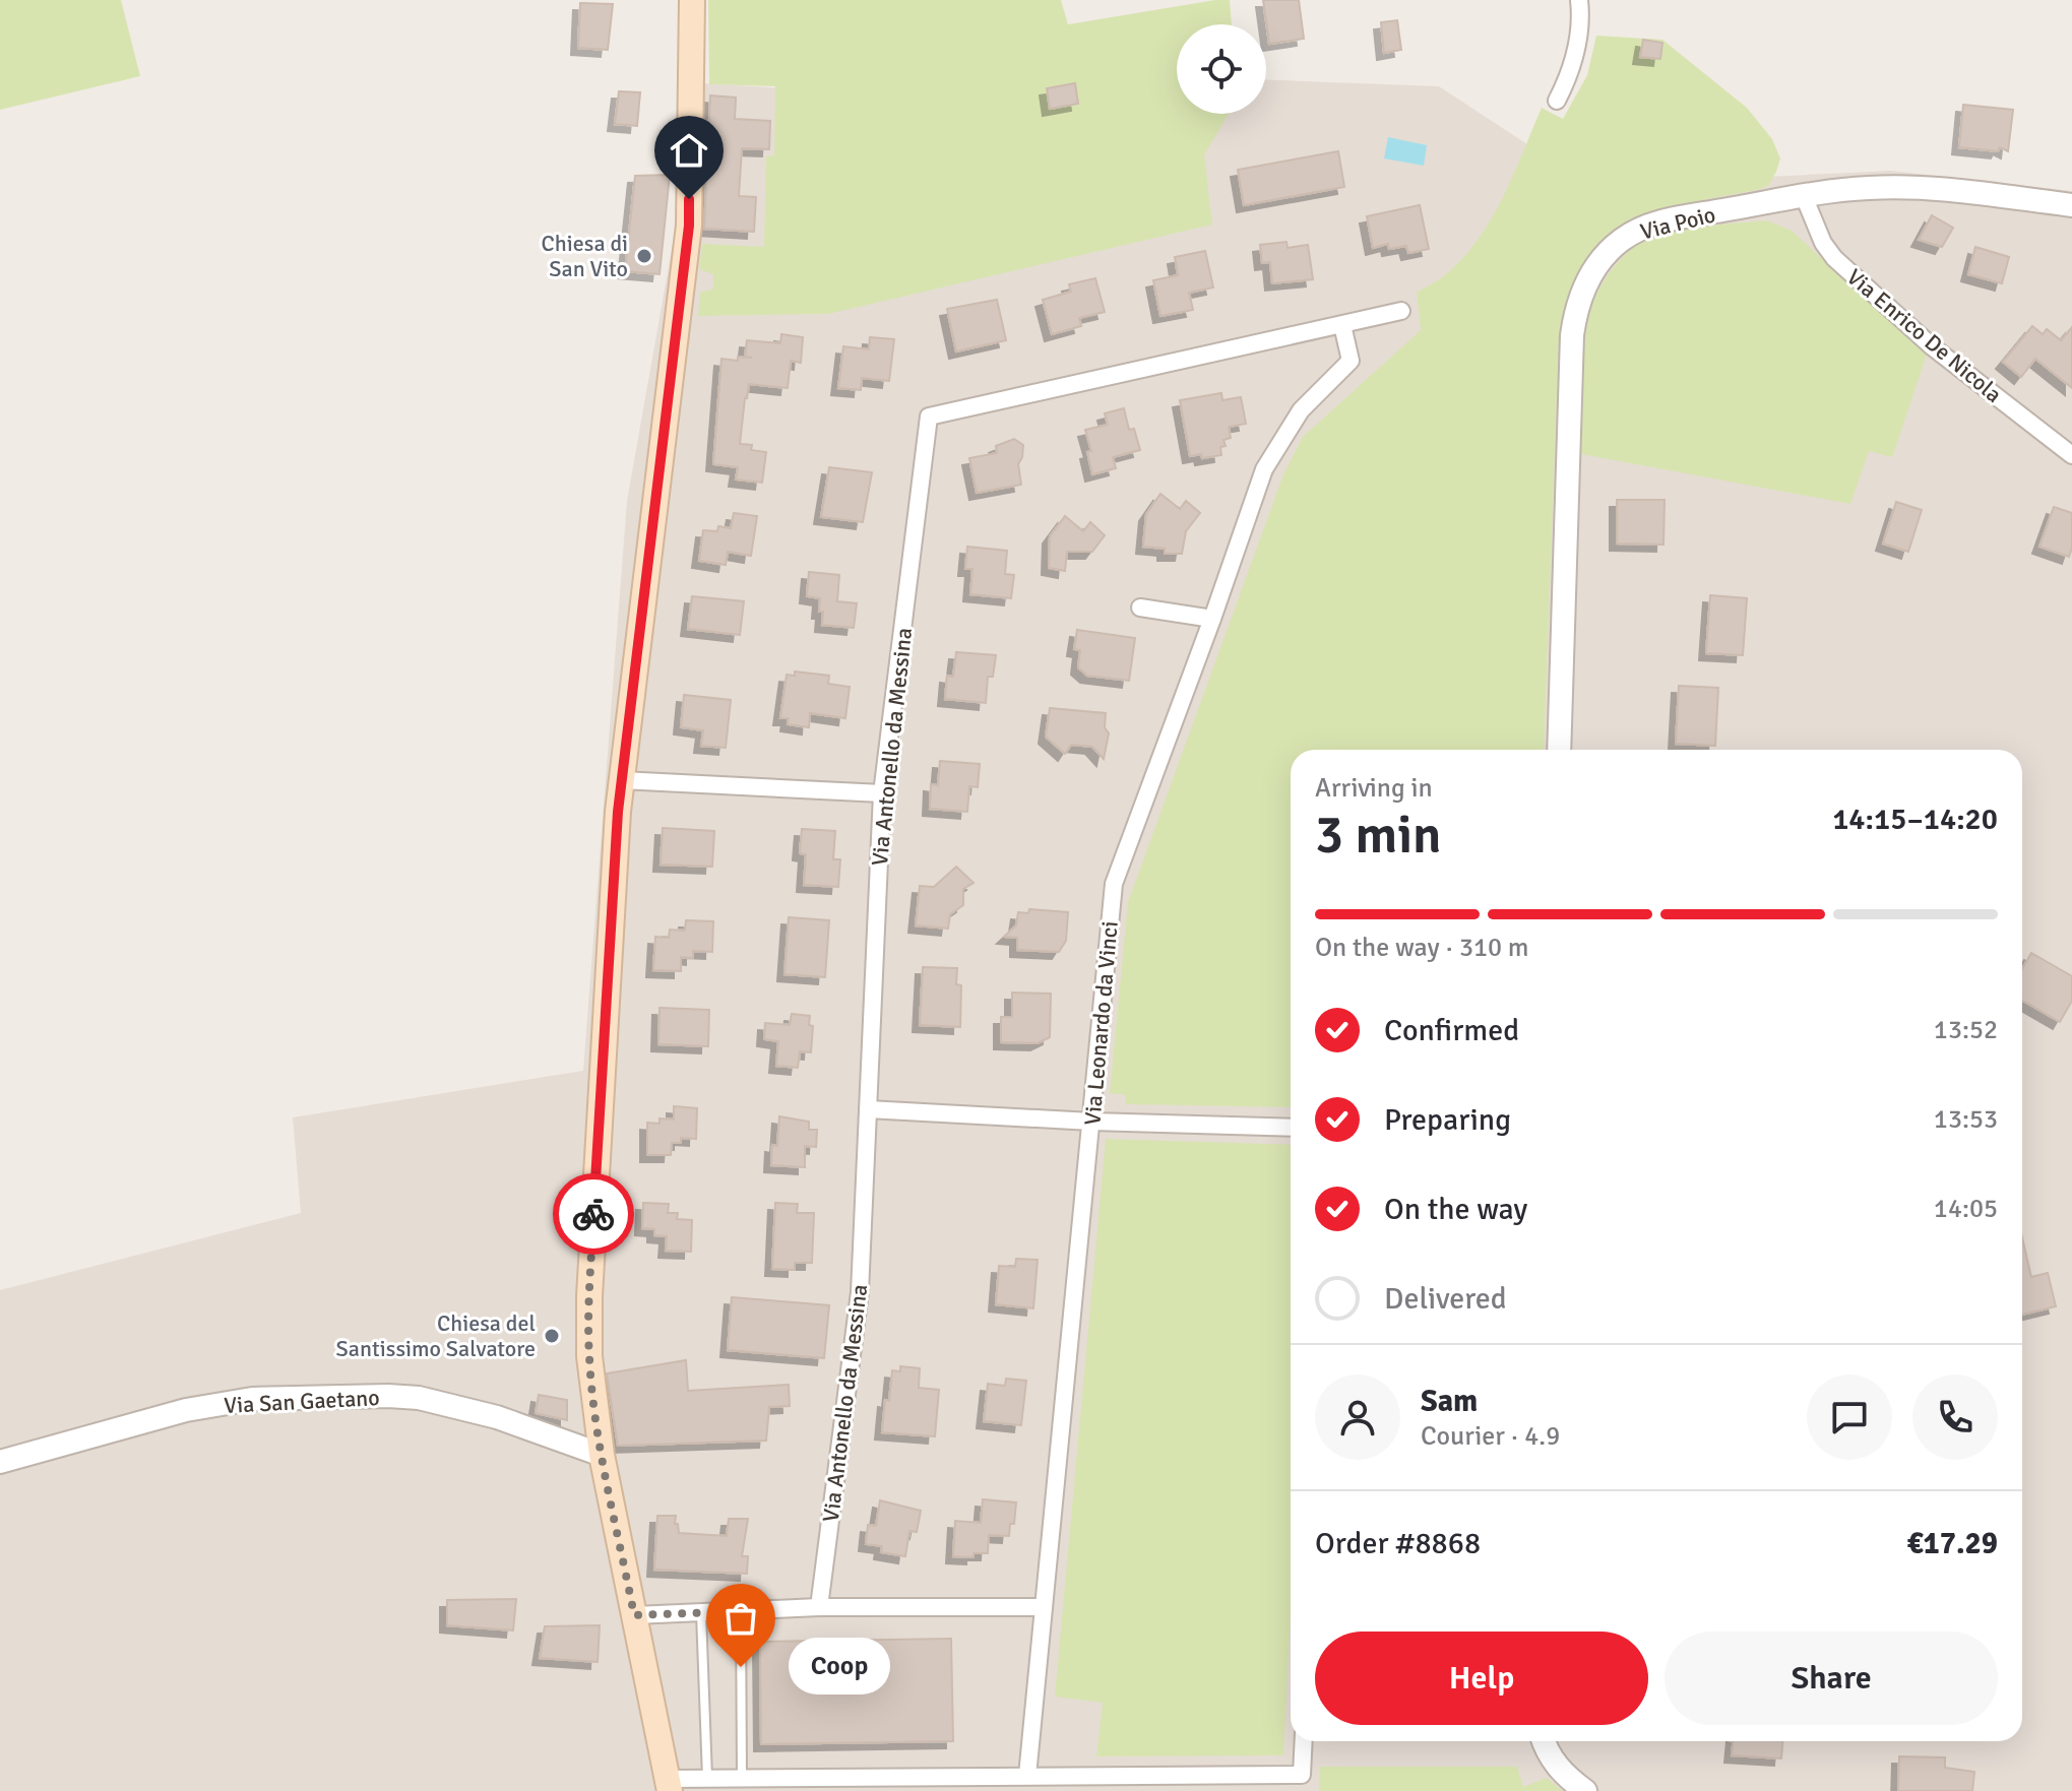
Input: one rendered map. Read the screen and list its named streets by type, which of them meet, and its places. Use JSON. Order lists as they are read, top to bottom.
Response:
{
  "streets": {
    "street": [
      "Via Poio",
      "Via Enrico De Nicola",
      "Via Antonello da Messina",
      "Via Leonardo da Vinci",
      "Via San Gaetano"
    ]
  },
  "crossings": [
    ["Via Poio", "Via Enrico De Nicola"],
    ["Via Antonello da Messina", "Via Leonardo da Vinci"]
  ],
  "places": ["Chiesa di San Vito", "Chiesa del Santissimo Salvatore", "Coop"],
  "page": {
    "heading": ["3 min", "Arriving in", "14:15–14:20"],
    "panel": [
      "Sam",
      "Courier · 4.9",
      "Order #8868",
      "€17.29"
    ],
    "bar": "On the way · 310 m",
    "list": [
      ["Confirmed", "13:52"],
      ["Preparing", "13:53"],
      ["On the way", "14:05"],
      "Delivered"
    ],
    "buttons": ["Help", "Share"],
    "bubble": "Coop"
  }
}
